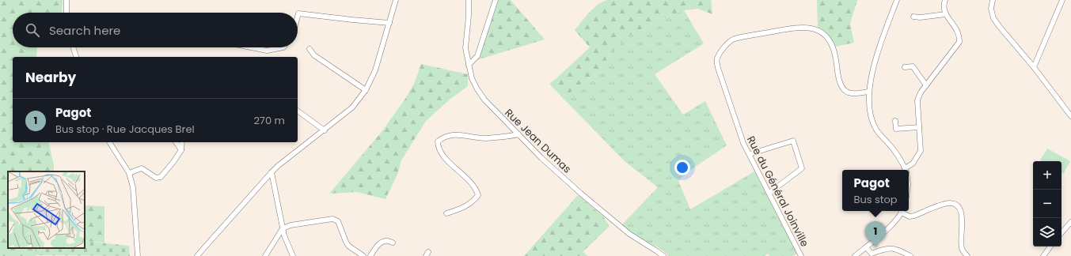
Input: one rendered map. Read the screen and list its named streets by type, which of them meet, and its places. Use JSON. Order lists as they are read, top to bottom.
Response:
{
  "streets": {
    "street": ["Rue Jean Dumas", "Rue du Général Joinville"]
  },
  "page": {
    "search": "Search here",
    "heading": "Nearby",
    "list": [
      {
        "mark": "1",
        "name": "Pagot",
        "note": "Bus stop · Rue Jacques Brel",
        "value": "270 m"
      }
    ],
    "map_buttons": ["+", "−"],
    "popup": ["Pagot", "Bus stop"],
    "pins": "1"
  }
}
